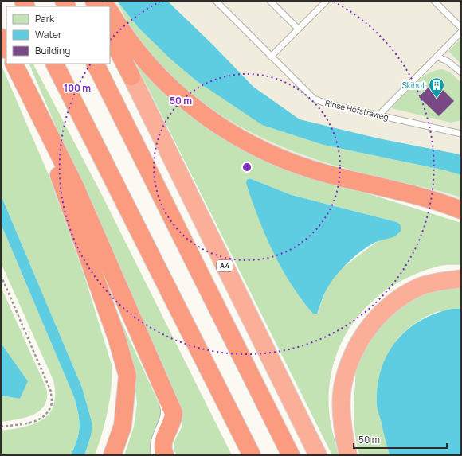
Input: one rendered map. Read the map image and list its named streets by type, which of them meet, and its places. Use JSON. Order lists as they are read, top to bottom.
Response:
{
  "streets": {
    "highway": ["A4"],
    "lane": ["Rinse Hofstraweg"]
  },
  "places": {
    "building": ["Skihut"]
  },
  "legend": ["Park", "Water", "Building"],
  "scale_bar": "50 m",
  "rings": ["100 m", "50 m"]
}
